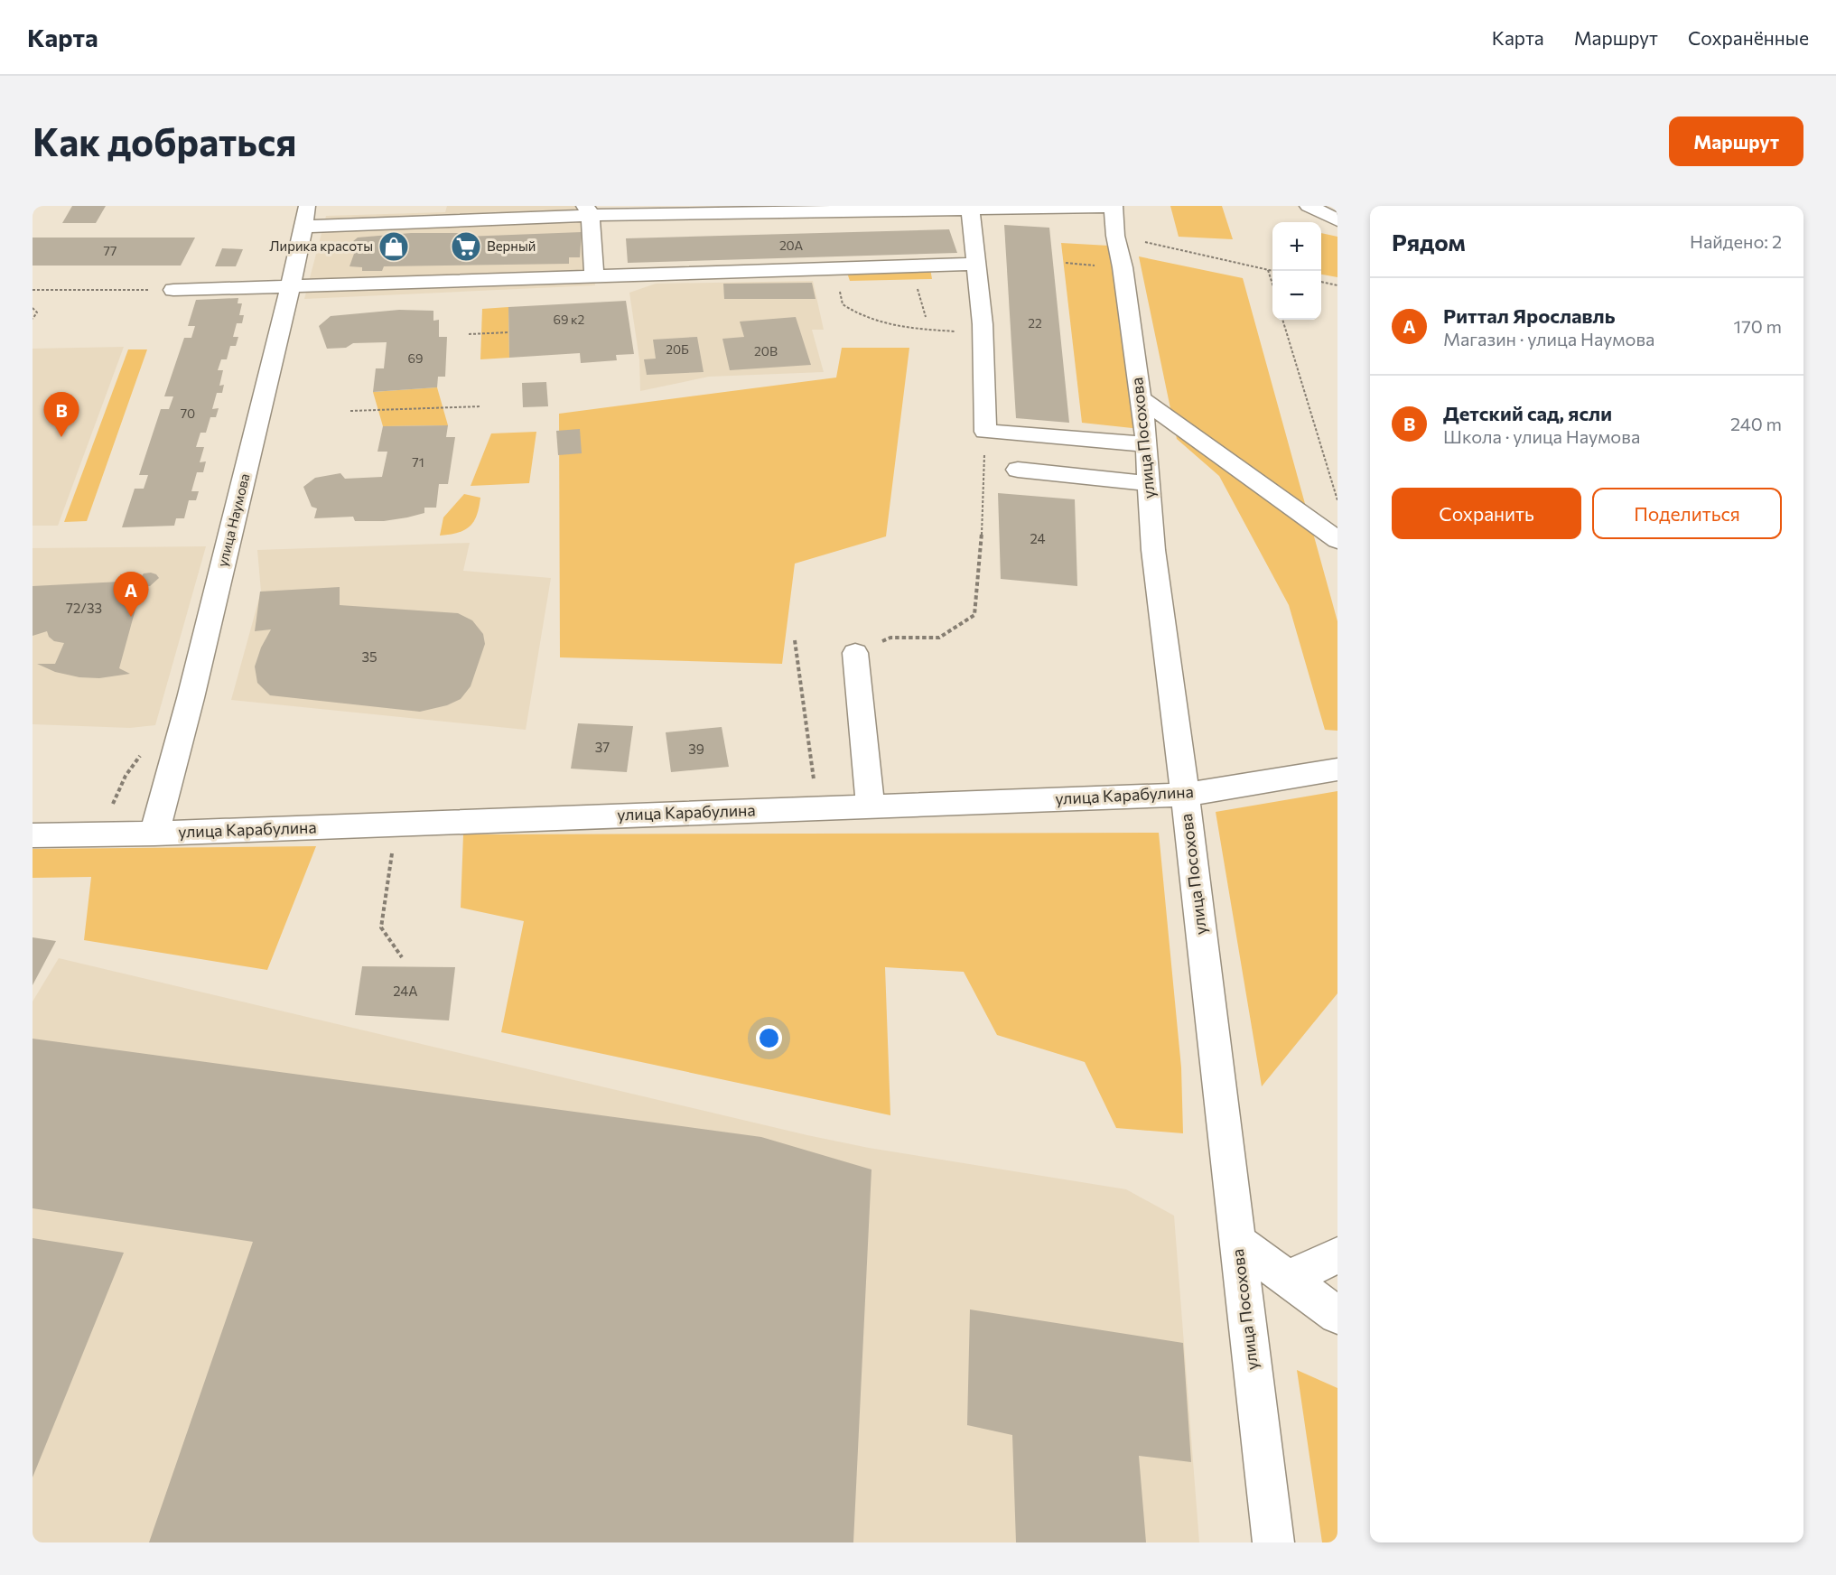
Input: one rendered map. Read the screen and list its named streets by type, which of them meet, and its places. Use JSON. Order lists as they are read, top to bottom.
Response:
{
  "streets": {
    "street": ["улица Посохова", "улица Наумова", "улица Карабулина"]
  },
  "crossings": [
    ["улица Посохова", "улица Карабулина"],
    ["улица Наумова", "улица Карабулина"]
  ],
  "places": {
    "shop": ["Лирика красоты"],
    "supermarket": ["Верный"]
  },
  "house_numbers": [
    "20А",
    "77",
    "69 к2",
    "22",
    "20Б",
    "20В",
    "69",
    "70",
    "71",
    "24",
    "72/33",
    "35",
    "37",
    "39",
    "24А"
  ],
  "page": {
    "header": "Карта",
    "nav": ["Карта", "Маршрут", "Сохранённые"],
    "buttons": [
      "Маршрут",
      ["Сохранить", "Поделиться"]
    ],
    "title": "Как добраться",
    "heading": ["Рядом", "Найдено: 2"],
    "map_buttons": ["+", "−"],
    "list": [
      {
        "mark": "A",
        "name": "Риттал Ярославль",
        "note": "Магазин · улица Наумова",
        "value": "170 m"
      },
      {
        "mark": "B",
        "name": "Детский сад, ясли",
        "note": "Школа · улица Наумова",
        "value": "240 m"
      }
    ],
    "pins": ["B", "A"]
  }
}
